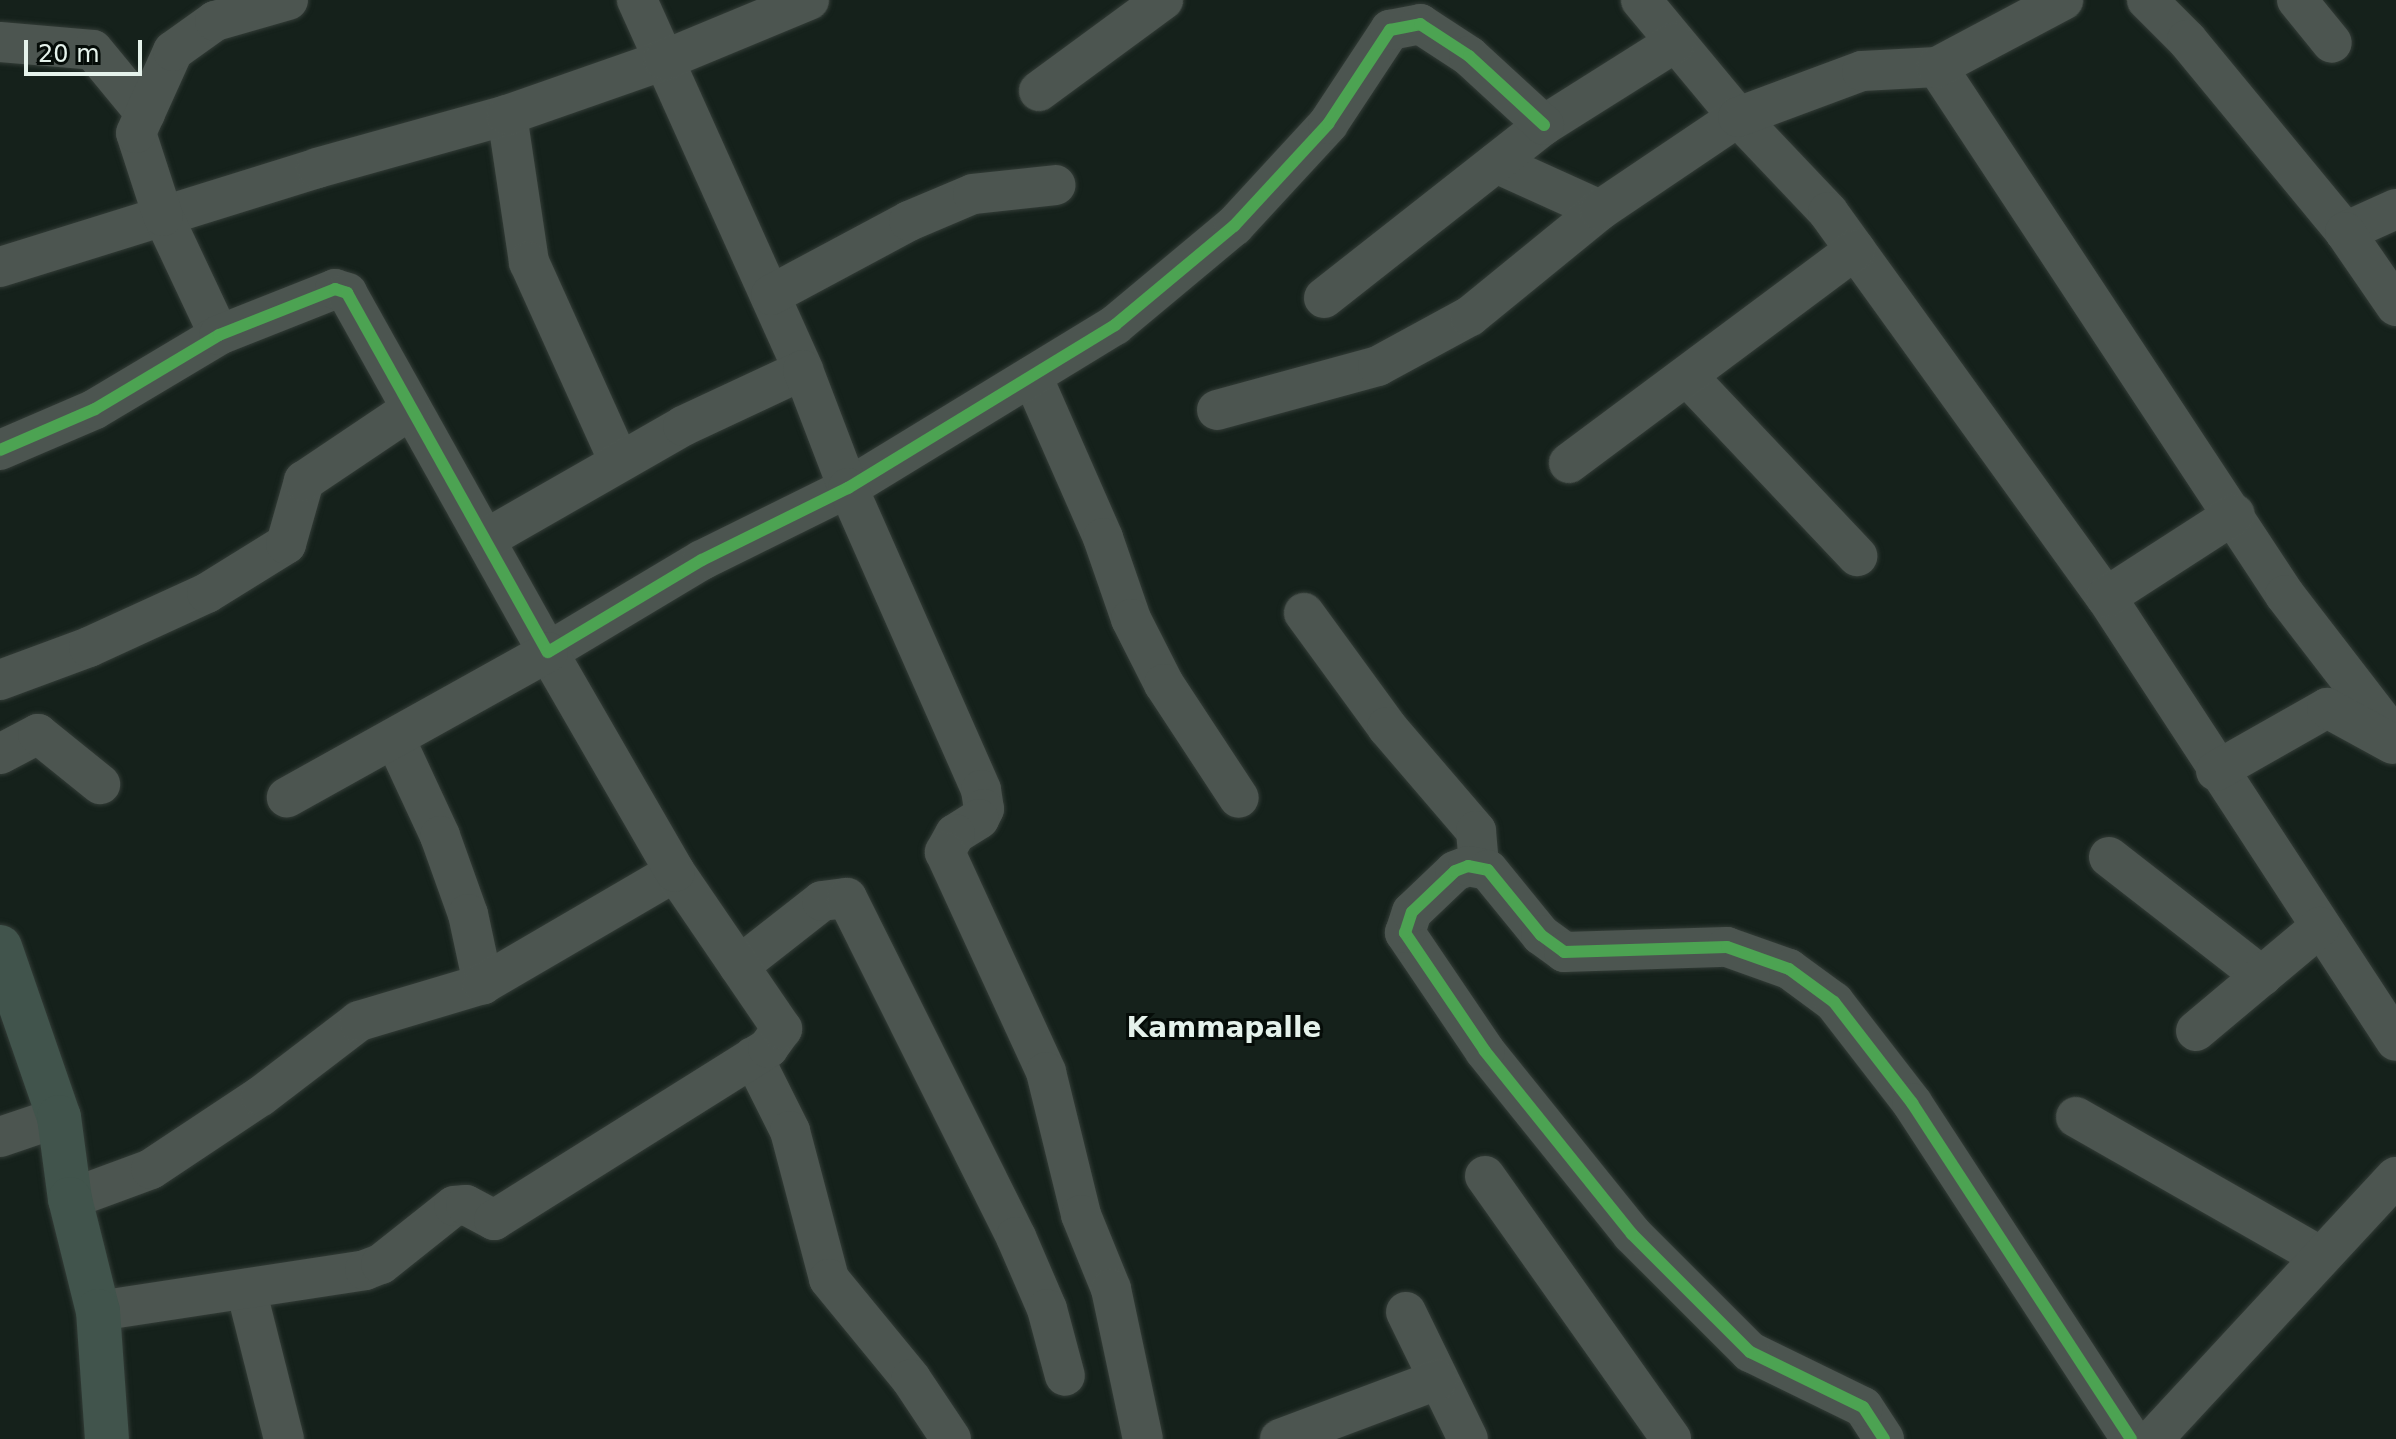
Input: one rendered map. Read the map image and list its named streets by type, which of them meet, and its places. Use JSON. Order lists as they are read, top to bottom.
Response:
{
  "districts": ["Kammapalle"],
  "scale_bar": "20 m"
}
